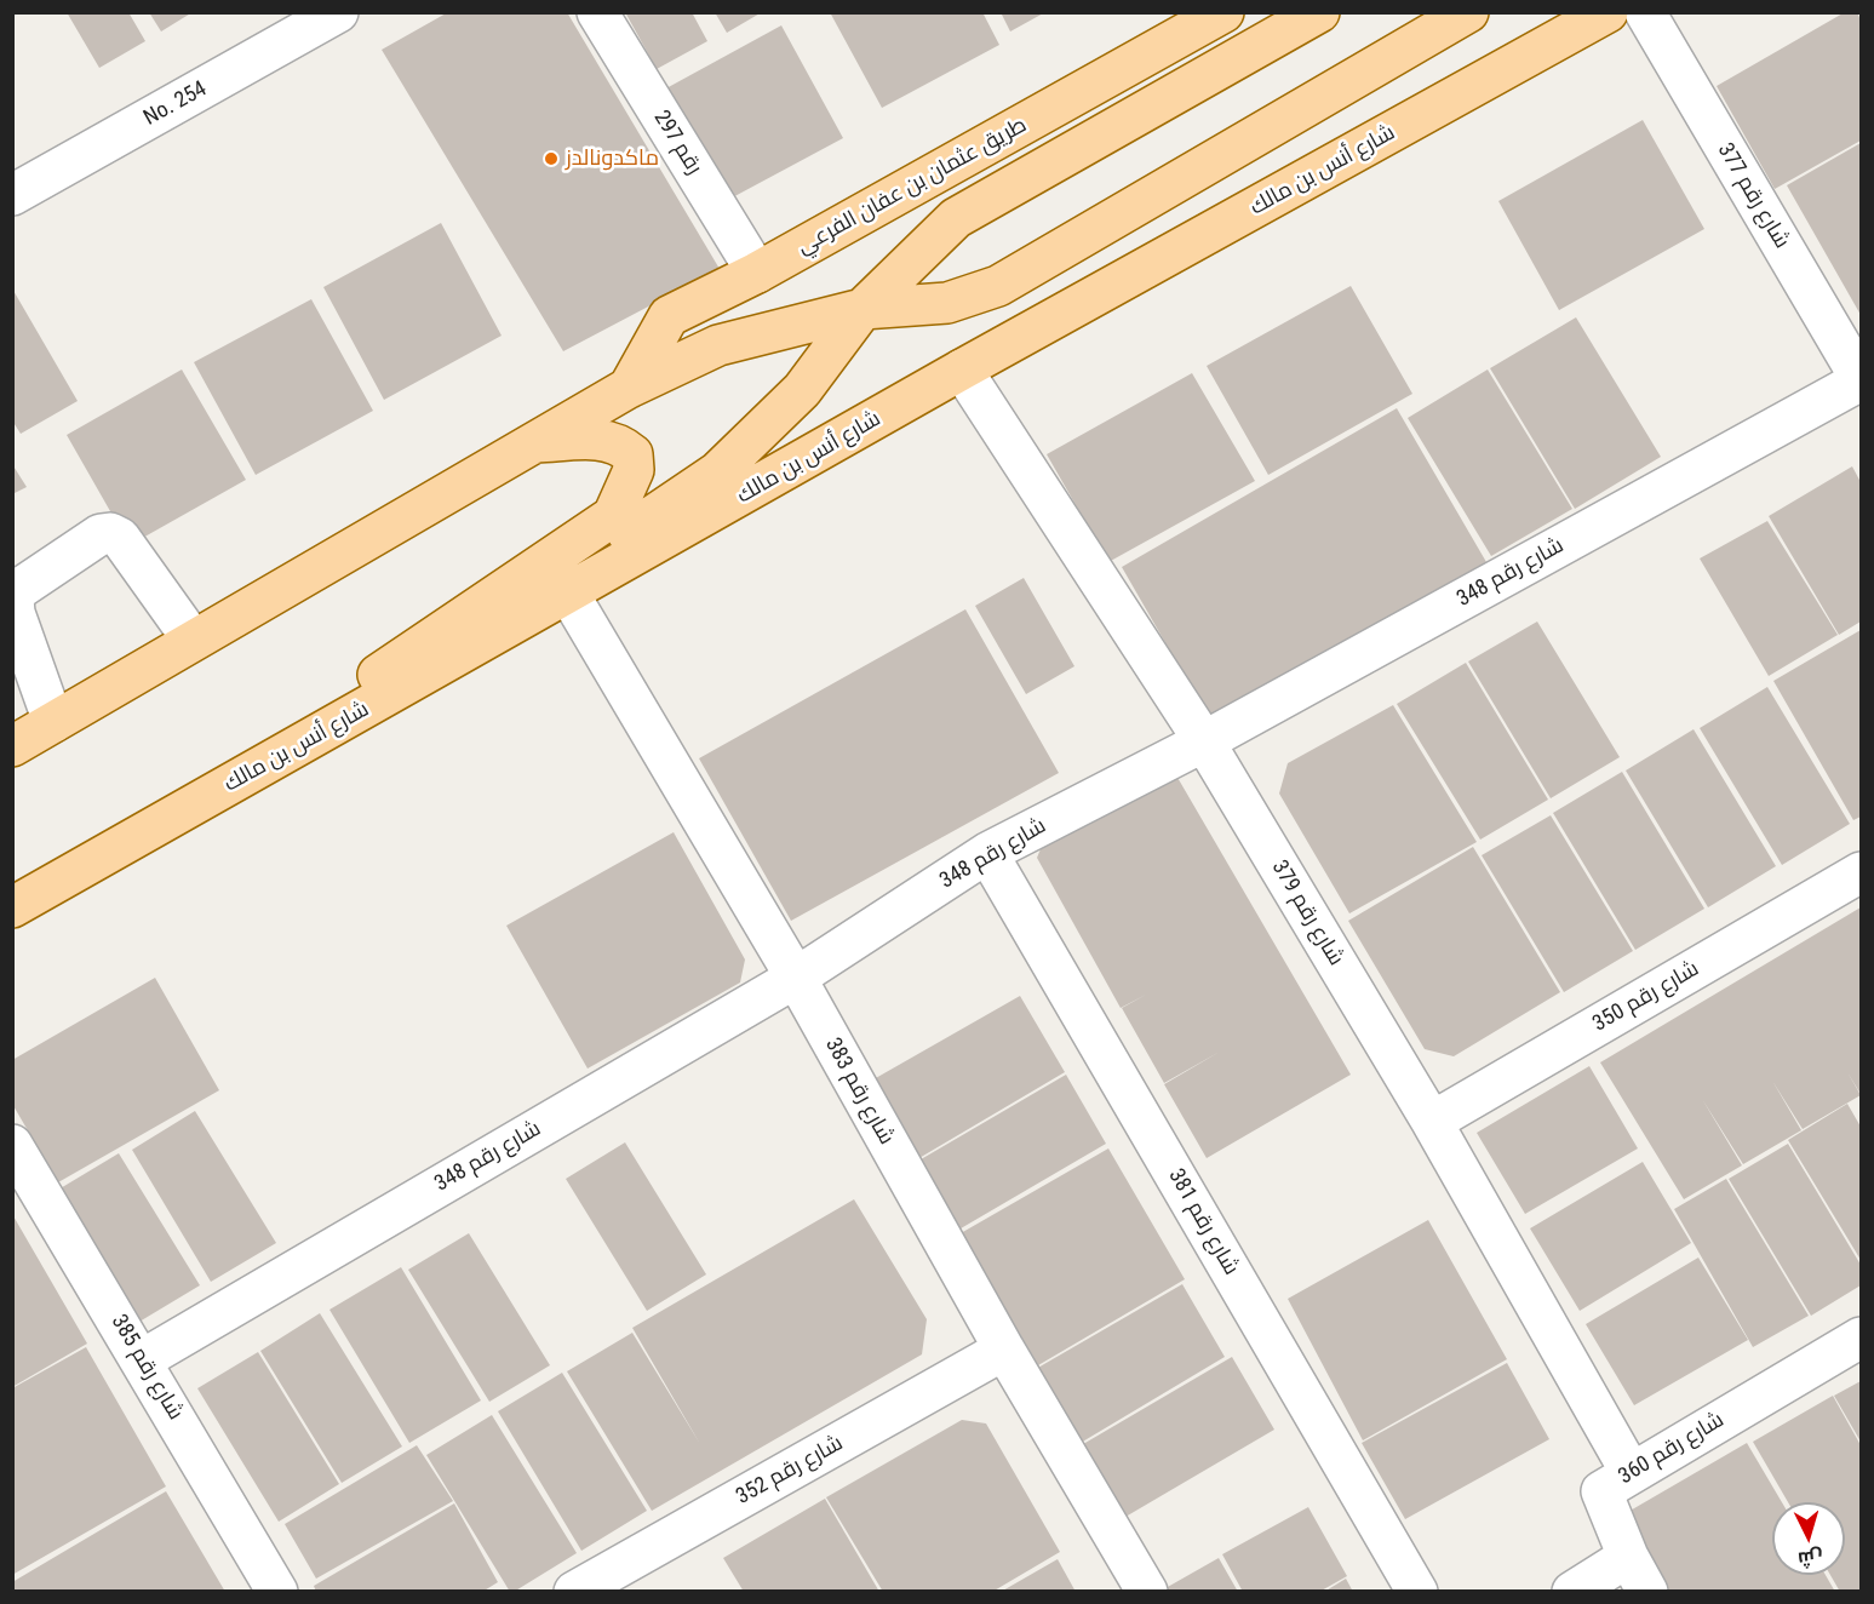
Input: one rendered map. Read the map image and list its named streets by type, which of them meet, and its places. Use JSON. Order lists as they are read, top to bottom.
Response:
{
  "streets": {
    "main road": ["شارع أنس بن مالك", "طريق عثمان بن عفان الفرعي"],
    "street": [
      "No. 254",
      "رقم 297",
      "شارع رقم 377",
      "شارع رقم 348",
      "شارع رقم 379",
      "شارع رقم 350",
      "شارع رقم 383",
      "شارع رقم 381",
      "شارع رقم 385",
      "شارع رقم 360",
      "شارع رقم 352"
    ]
  },
  "crossings": [
    ["رقم 297", "طريق عثمان بن عفان الفرعي"],
    ["شارع أنس بن مالك", "شارع رقم 379"],
    ["شارع أنس بن مالك", "شارع رقم 383"],
    ["شارع رقم 377", "شارع رقم 348"],
    ["شارع رقم 348", "شارع رقم 379"],
    ["شارع رقم 348", "شارع رقم 383"],
    ["شارع رقم 348", "شارع رقم 381"],
    ["شارع رقم 348", "شارع رقم 385"],
    ["شارع رقم 379", "شارع رقم 350"],
    ["شارع رقم 379", "شارع رقم 360"],
    ["شارع رقم 383", "شارع رقم 352"]
  ],
  "places": ["ماكدونالدز"],
  "north": "bottom"
}
